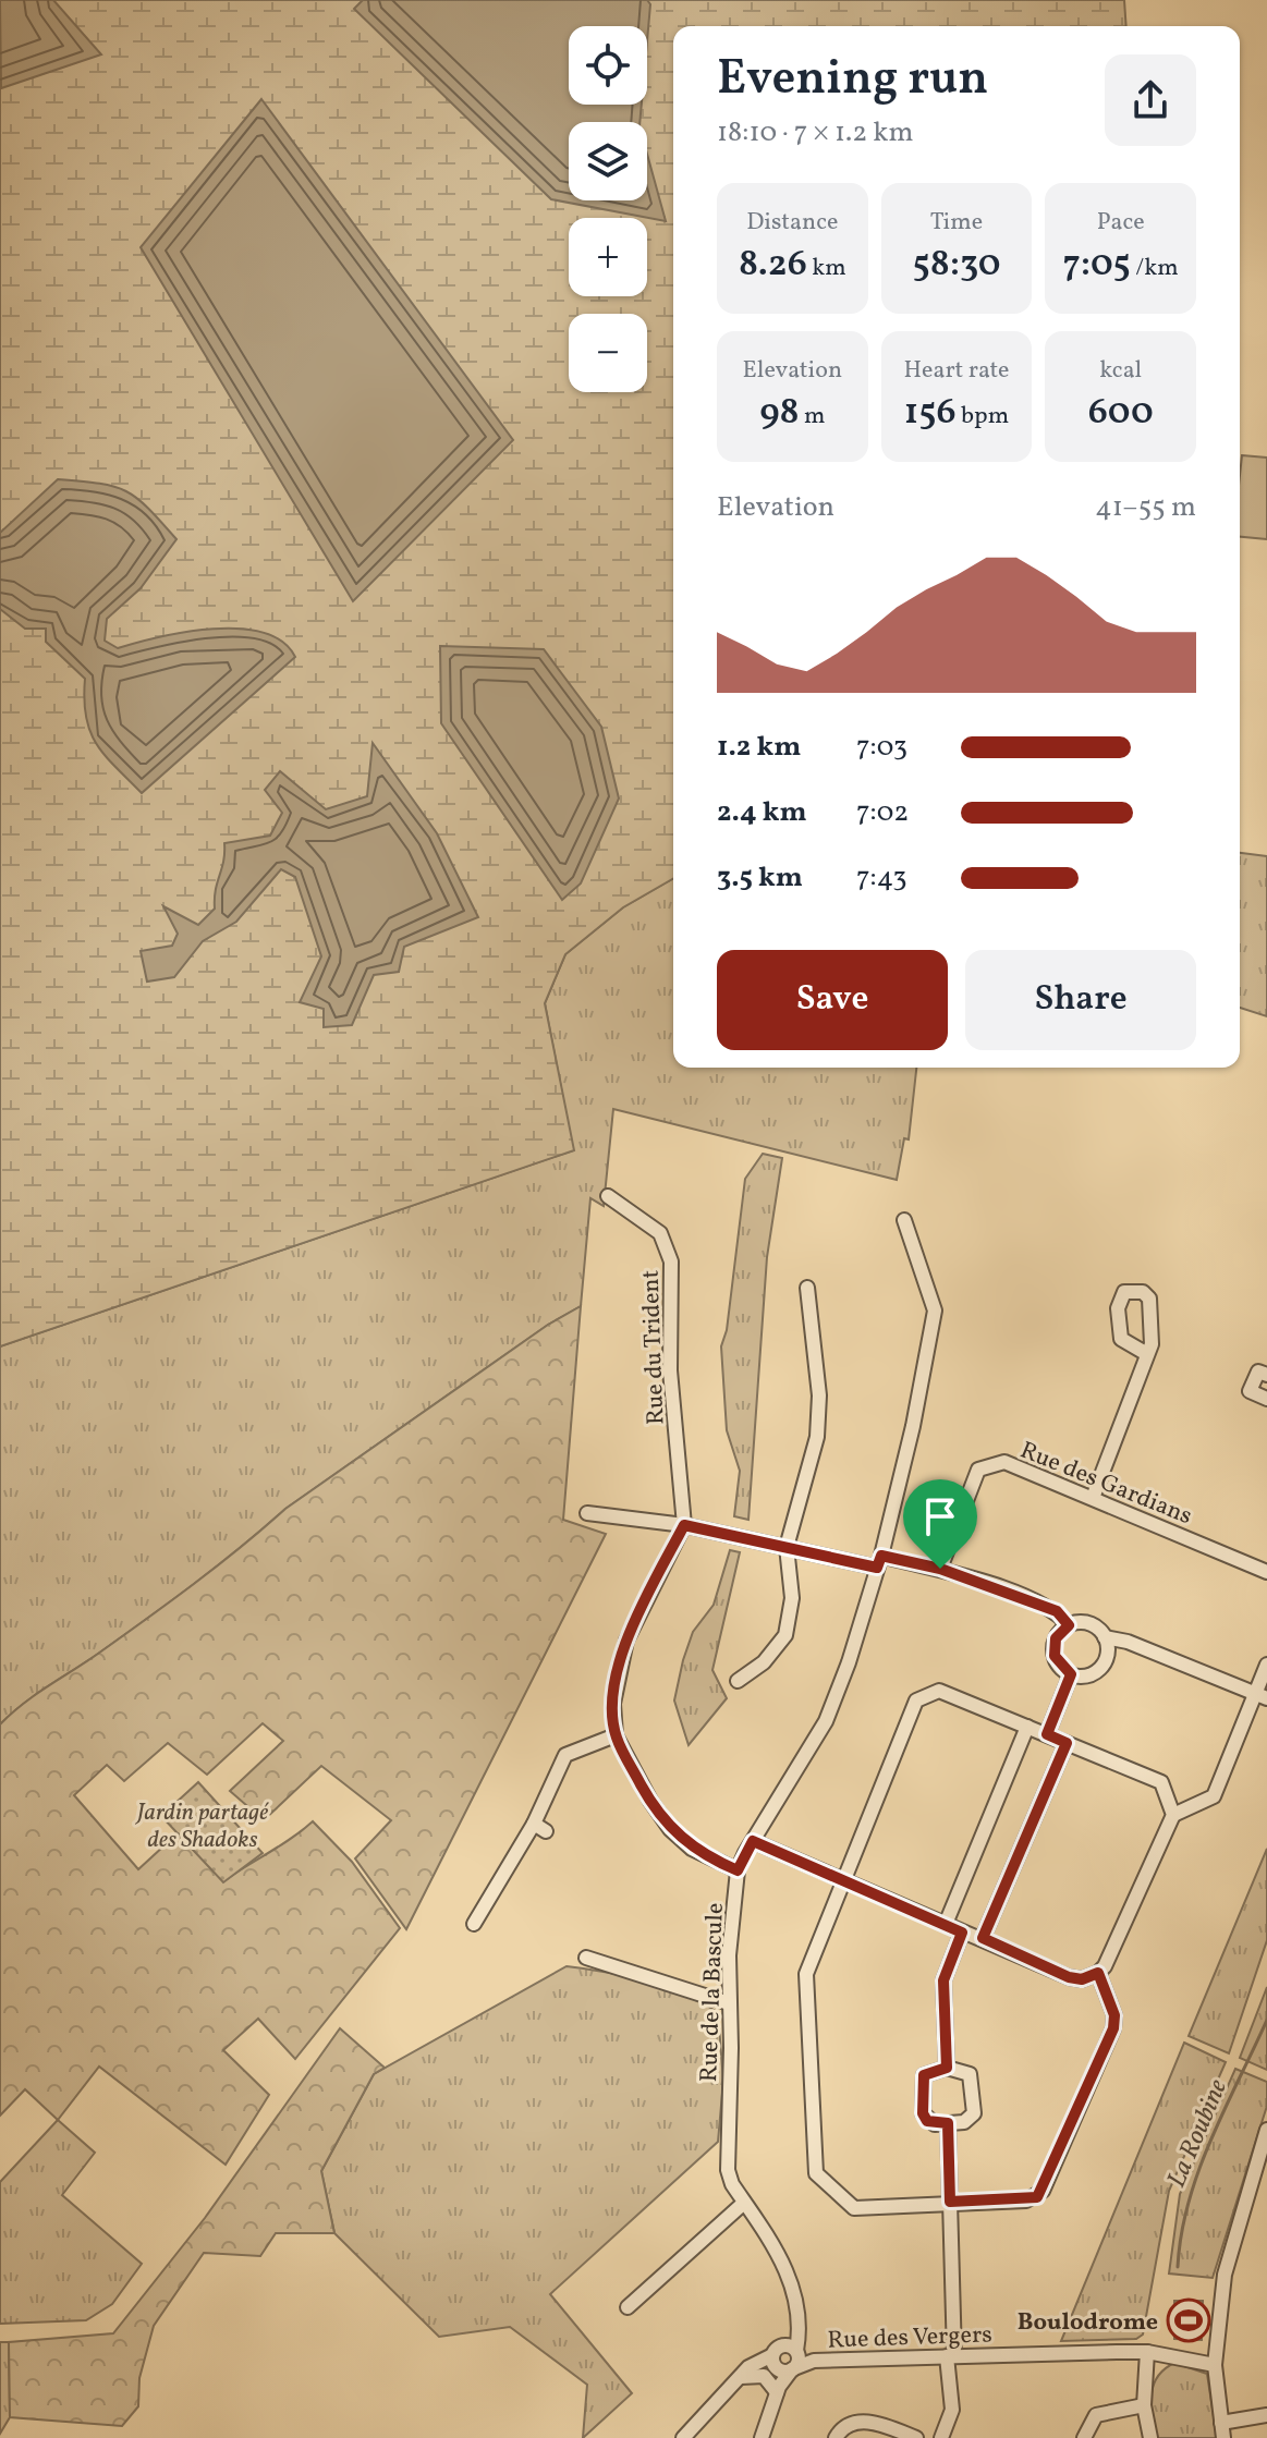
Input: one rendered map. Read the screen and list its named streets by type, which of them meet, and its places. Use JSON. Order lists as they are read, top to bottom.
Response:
{
  "streets": {
    "street": [
      "Rue du Trident",
      "Rue des Gardians",
      "Rue de la Bascule",
      "Rue des Vergers"
    ]
  },
  "crossings": [
    ["Rue de la Bascule", "Rue des Vergers"]
  ],
  "water": ["La Roubine"],
  "parks": ["Jardin partagé des Shadoks"],
  "places": {
    "sports": ["Boulodrome"]
  },
  "page": {
    "map_buttons": ["+", "−"],
    "heading": ["Evening run", "18:10 · 7 × 1.2 km"],
    "stats": [
      ["Distance", "8.26 km"],
      ["Time", "58:30"],
      ["Pace", "7:05 /km"],
      ["Elevation", "98 m"],
      ["Heart rate", "156 bpm"],
      ["kcal", "600"]
    ],
    "chart": ["Elevation", "41–55 m"],
    "list": [
      {
        "name": "1.2 km",
        "note": "7:03"
      },
      {
        "name": "2.4 km",
        "note": "7:02"
      },
      {
        "name": "3.5 km",
        "note": "7:43"
      }
    ],
    "buttons": ["Save", "Share"]
  }
}
